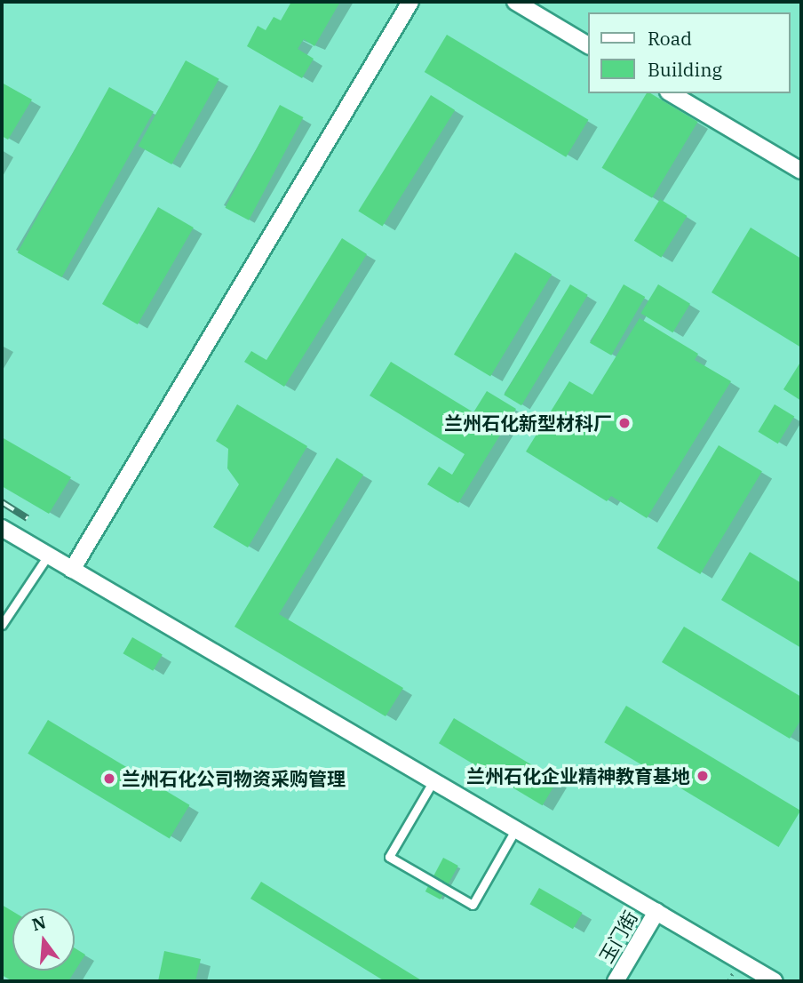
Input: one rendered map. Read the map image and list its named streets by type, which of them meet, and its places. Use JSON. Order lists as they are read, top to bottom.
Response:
{
  "streets": {
    "street": ["玉门街"]
  },
  "places": ["兰州石化新型材科厂", "兰州石化企业精神教育基地", "兰州石化公司物资采购管理"],
  "legend": ["Road", "Building"],
  "north": "top"
}
